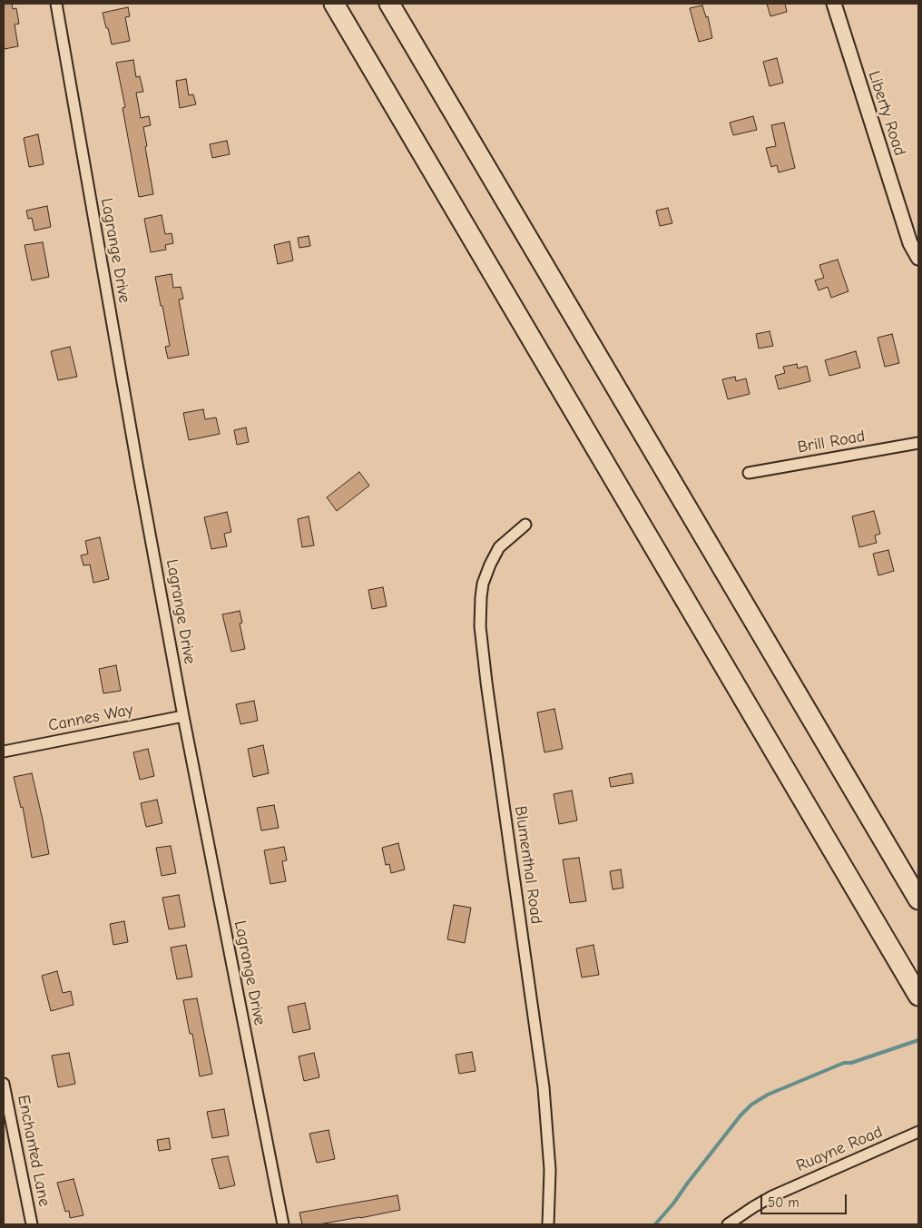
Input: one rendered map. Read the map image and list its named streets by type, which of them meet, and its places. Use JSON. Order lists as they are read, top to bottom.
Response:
{
  "streets": {
    "street": [
      "Liberty Road",
      "Lagrange Drive",
      "Brill Road",
      "Cannes Way",
      "Blumenthal Road",
      "Ruayne Road",
      "Enchanted Lane"
    ]
  },
  "crossings": [
    ["Lagrange Drive", "Cannes Way"]
  ],
  "scale_bar": "50 m"
}
